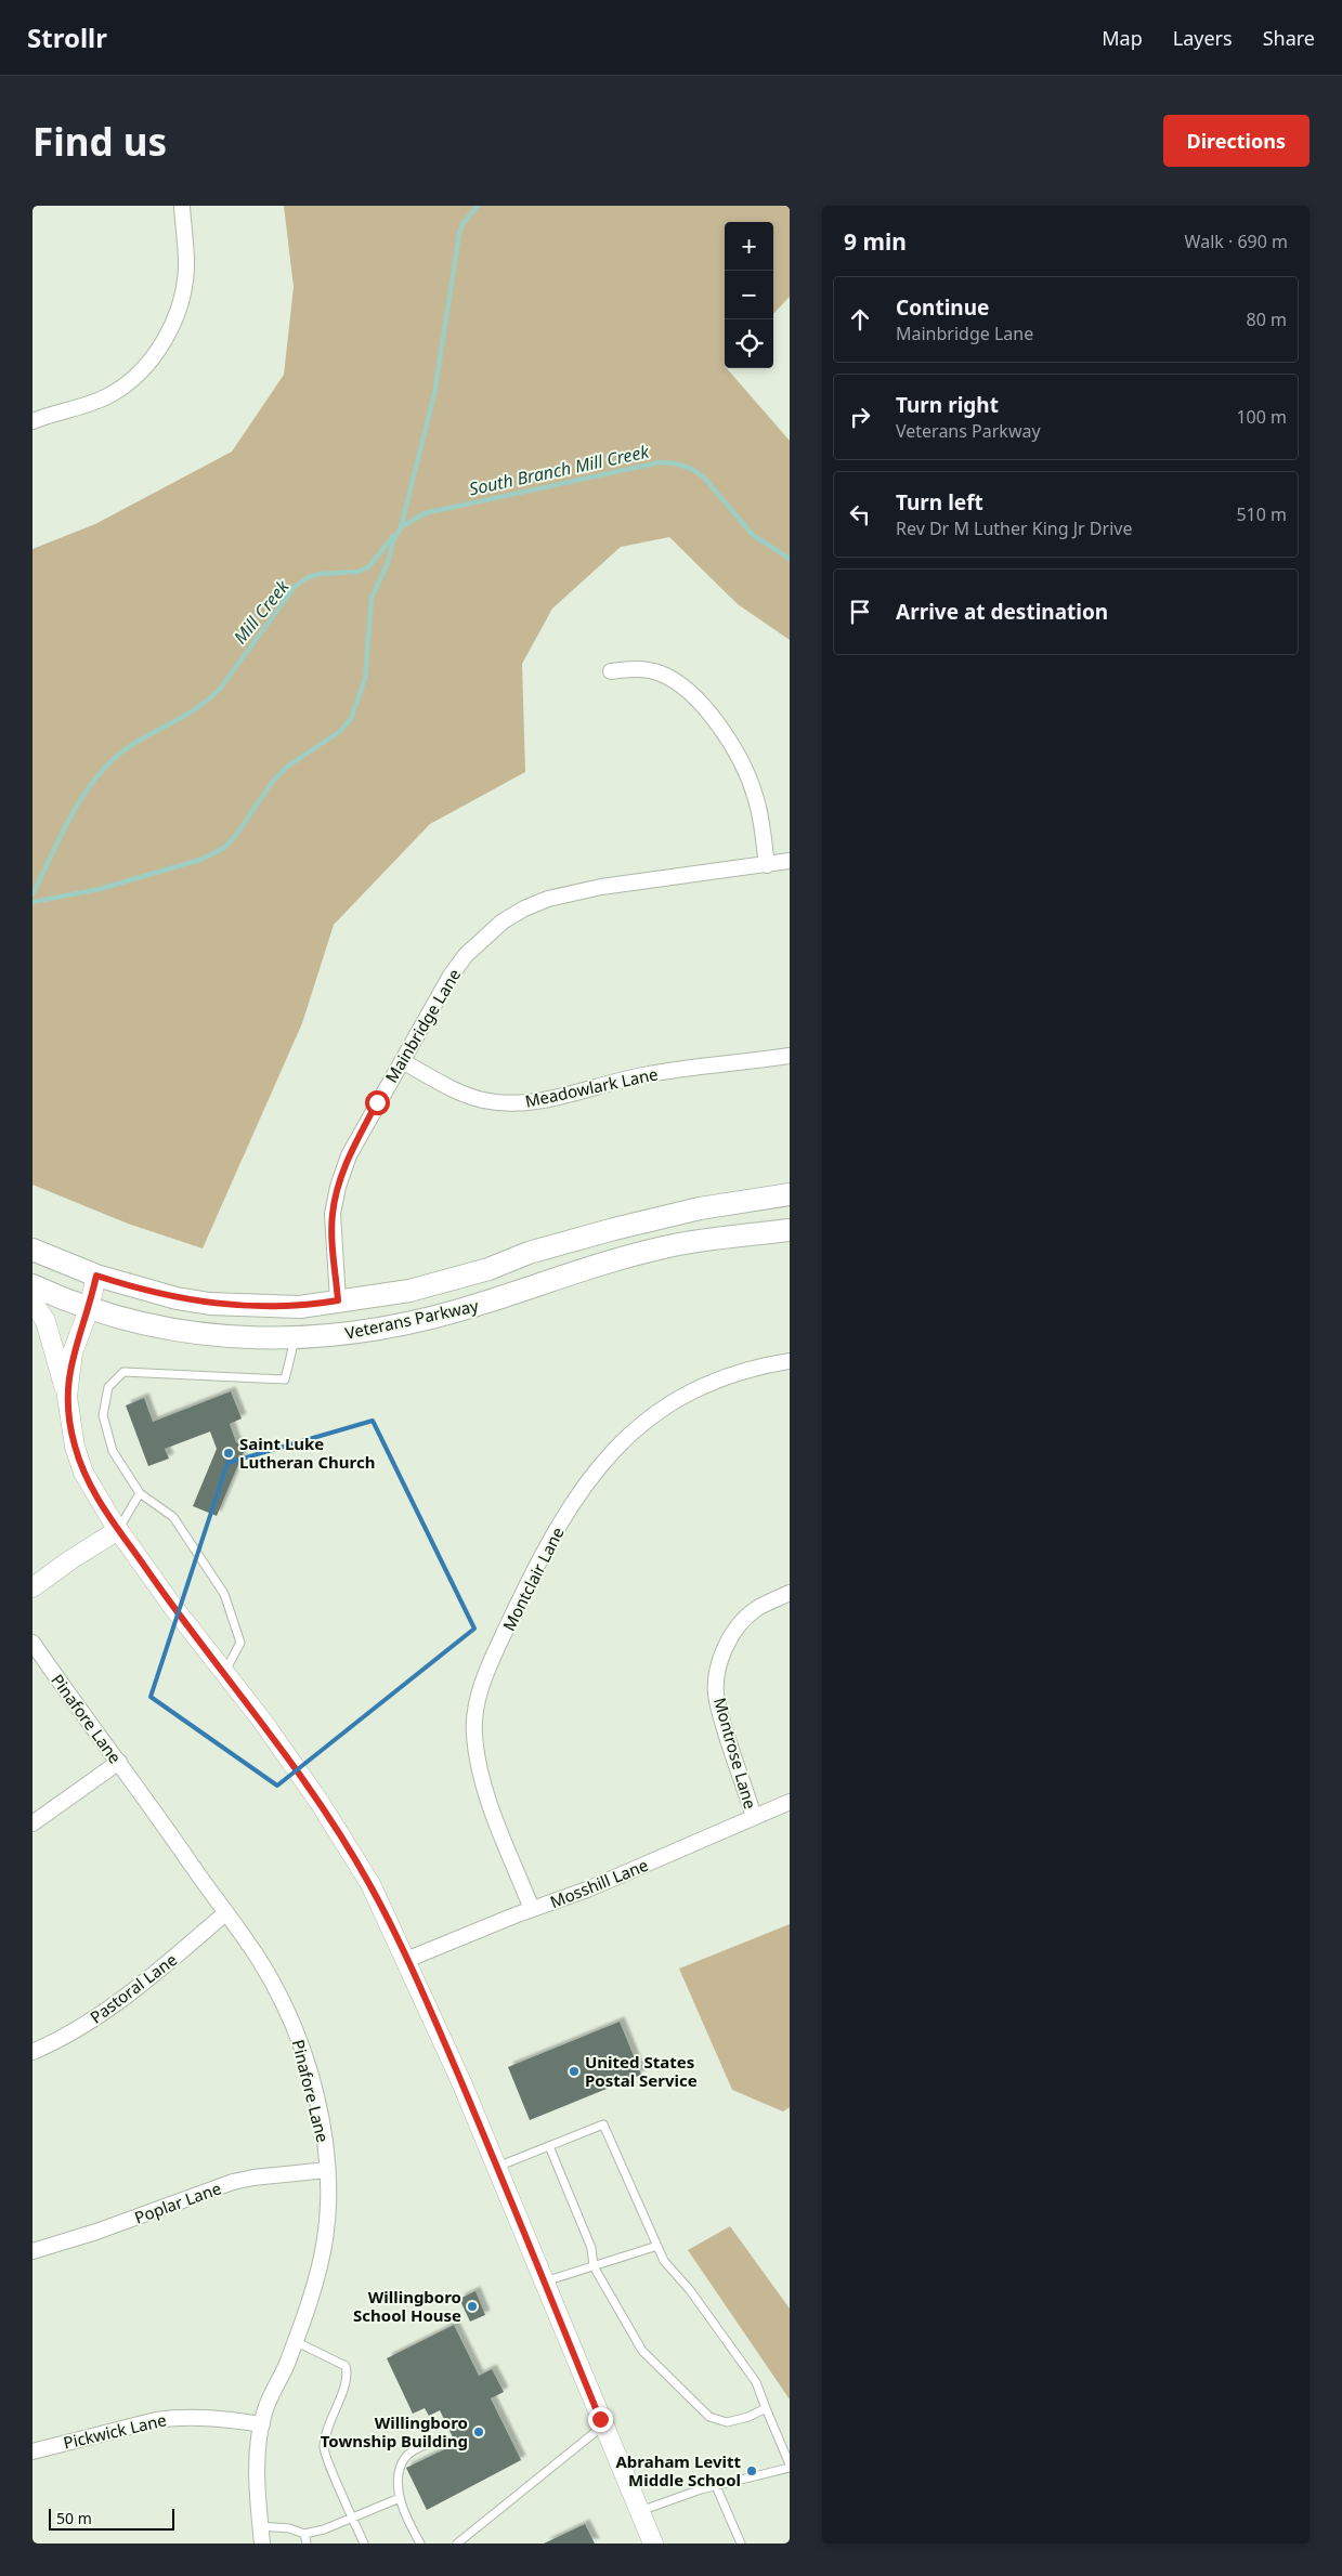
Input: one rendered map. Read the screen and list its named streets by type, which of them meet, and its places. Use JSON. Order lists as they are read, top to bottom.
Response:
{
  "streets": {
    "main road": ["Veterans Parkway"],
    "street": [
      "Mainbridge Lane",
      "Meadowlark Lane",
      "Montclair Lane",
      "Pinafore Lane",
      "Montrose Lane",
      "Mosshill Lane",
      "Pastoral Lane",
      "Poplar Lane",
      "Pickwick Lane"
    ]
  },
  "crossings": [
    ["Mainbridge Lane", "Meadowlark Lane"],
    ["Mainbridge Lane", "Veterans Parkway"],
    ["Montclair Lane", "Mosshill Lane"],
    ["Pinafore Lane", "Pastoral Lane"],
    ["Pinafore Lane", "Poplar Lane"],
    ["Pinafore Lane", "Pickwick Lane"],
    ["Montrose Lane", "Mosshill Lane"]
  ],
  "water": ["South Branch Mill Creek", "Mill Creek"],
  "places": [
    "Saint Luke Lutheran Church",
    "United States Postal Service",
    "Willingboro School House",
    "Willingboro Township Building",
    "Abraham Levitt Middle School"
  ],
  "scale_bar": "50 m",
  "page": {
    "header": "Strollr",
    "nav": ["Map", "Layers", "Share"],
    "buttons": "Directions",
    "title": "Find us",
    "heading": ["9 min", "Walk · 690 m"],
    "map_buttons": ["+", "−"],
    "list": [
      ["Continue", "Mainbridge Lane", "80 m"],
      ["Turn right", "Veterans Parkway", "100 m"],
      ["Turn left", "Rev Dr M Luther King Jr Drive", "510 m"],
      "Arrive at destination"
    ],
    "scale": "50 m"
  }
}
